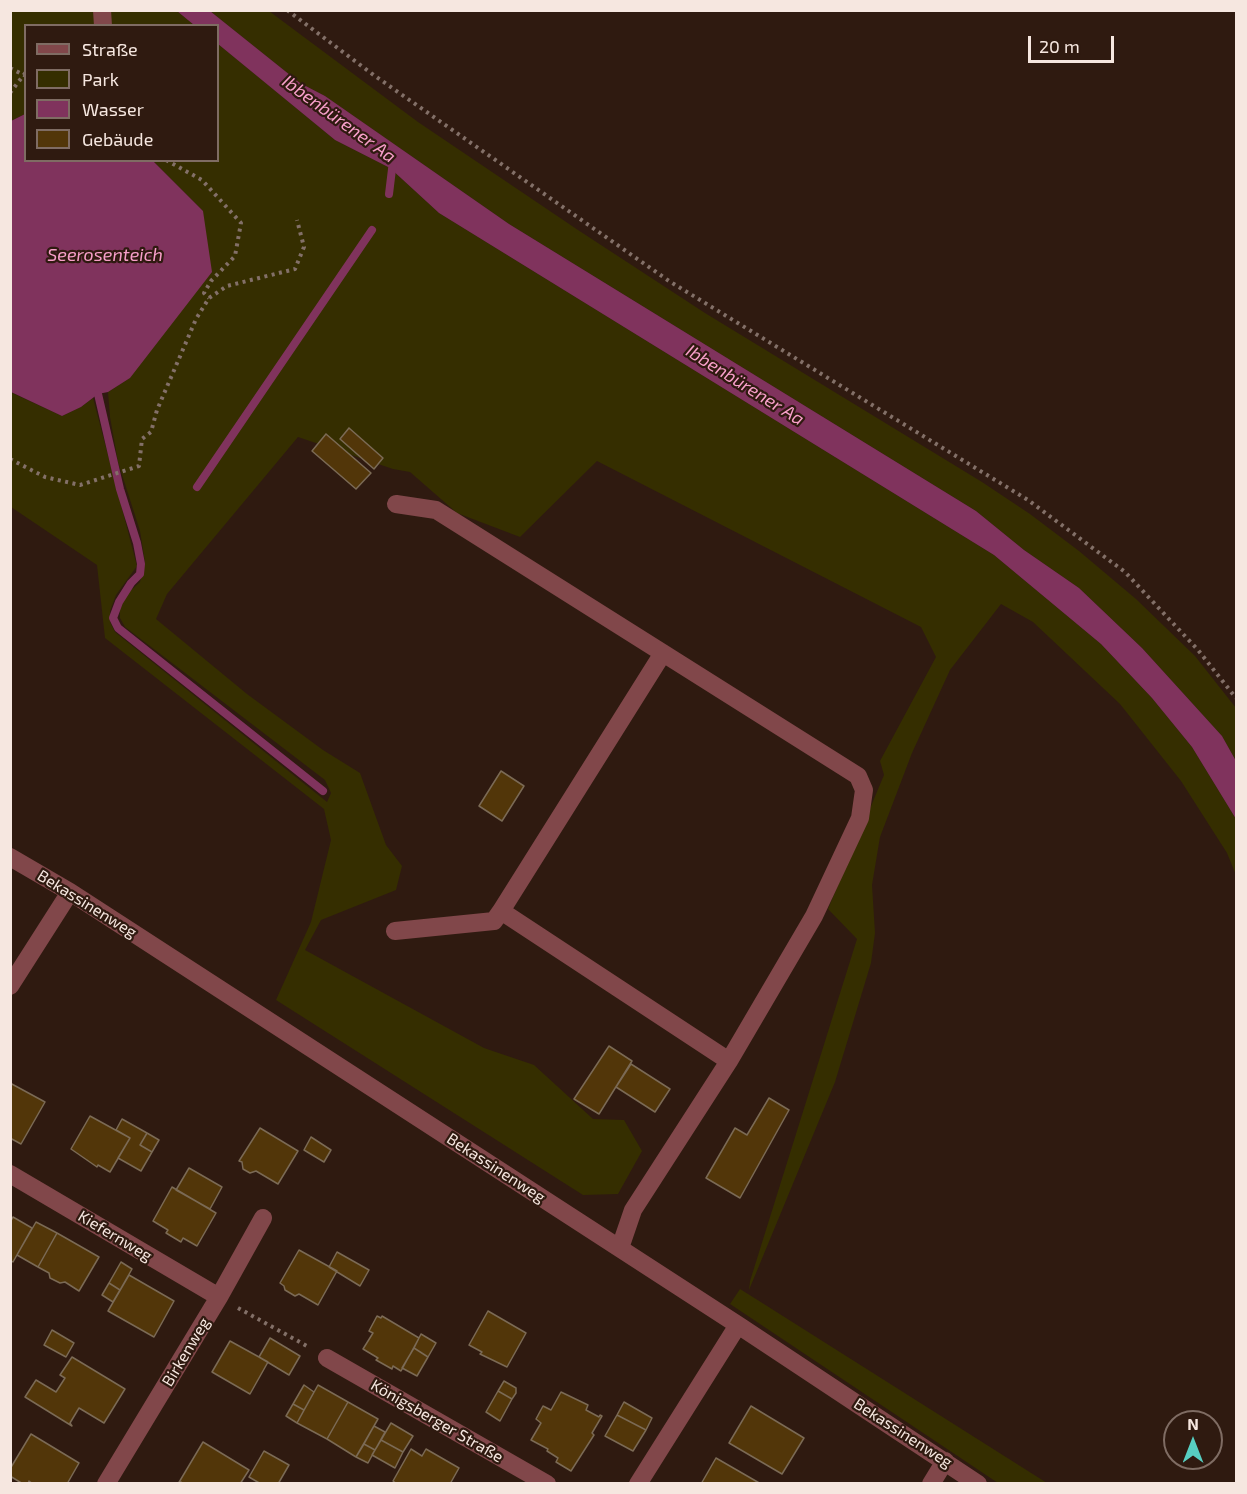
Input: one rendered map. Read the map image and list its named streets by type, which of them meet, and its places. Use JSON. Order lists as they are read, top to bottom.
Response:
{
  "streets": {
    "street": [
      "Bekassinenweg",
      "Kiefernweg",
      "Birkenweg",
      "Königsberger Straße"
    ]
  },
  "crossings": [
    ["Kiefernweg", "Birkenweg"]
  ],
  "water": ["Ibbenbürener Aa", "Seerosenteich"],
  "legend": [
    "Straße",
    "Park",
    "Wasser",
    "Gebäude"
  ],
  "scale_bar": "20 m",
  "north": "top"
}
